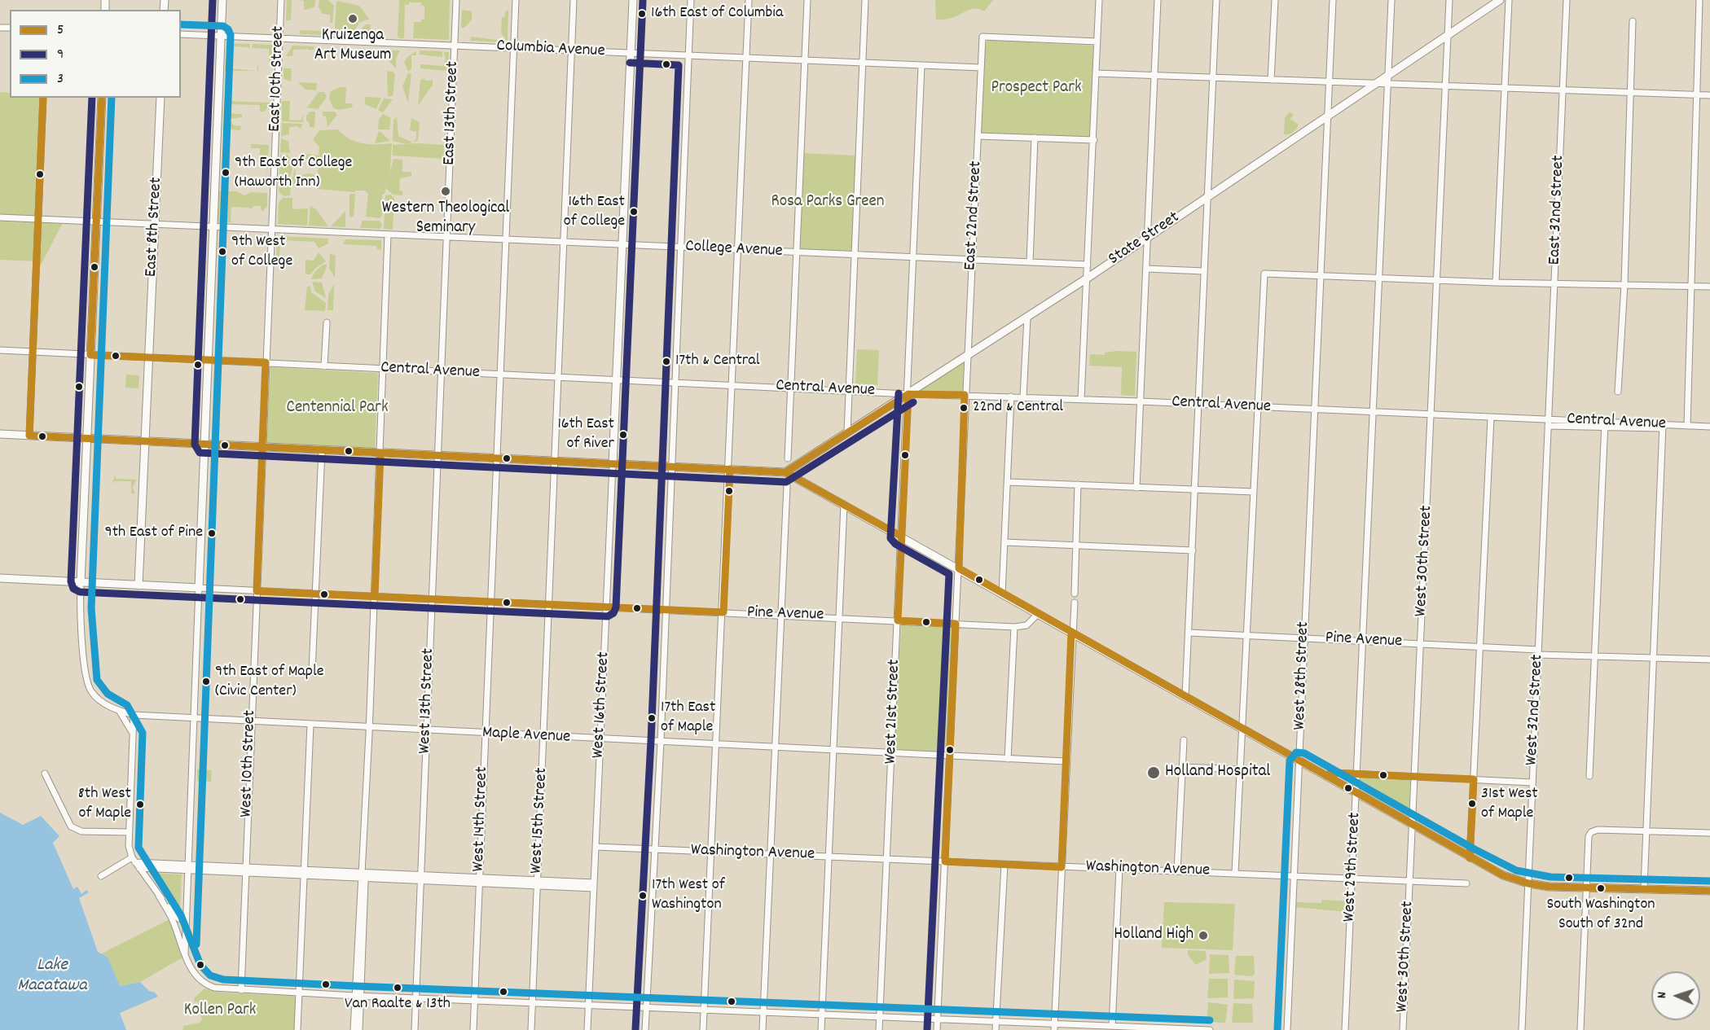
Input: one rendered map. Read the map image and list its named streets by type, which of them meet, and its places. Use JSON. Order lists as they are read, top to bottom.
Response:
{
  "streets": {
    "main road": [
      "East 8th Street",
      "State Street",
      "Pine Avenue",
      "West 16th Street"
    ],
    "street": [
      "Columbia Avenue",
      "East 10th Street",
      "East 13th Street",
      "East 32nd Street",
      "East 22nd Street",
      "College Avenue",
      "Central Avenue",
      "West 30th Street",
      "West 28th Street",
      "West 13th Street",
      "West 32nd Street",
      "West 21st Street",
      "Maple Avenue",
      "West 10th Street",
      "West 14th Street",
      "West 15th Street",
      "Washington Avenue",
      "West 29th Street"
    ]
  },
  "crossings": [
    ["Columbia Avenue", "East 10th Street"],
    ["Columbia Avenue", "East 13th Street"],
    ["Columbia Avenue", "East 22nd Street"],
    ["Columbia Avenue", "West 16th Street"],
    ["Columbia Avenue", "West 21st Street"],
    ["Columbia Avenue", "West 14th Street"],
    ["Columbia Avenue", "West 15th Street"],
    ["East 10th Street", "College Avenue"],
    ["East 10th Street", "Central Avenue"],
    ["East 10th Street", "West 10th Street"],
    ["East 13th Street", "College Avenue"],
    ["East 13th Street", "Central Avenue"],
    ["East 13th Street", "West 13th Street"],
    ["East 32nd Street", "Central Avenue"],
    ["East 32nd Street", "West 32nd Street"],
    ["East 22nd Street", "State Street"],
    ["East 22nd Street", "College Avenue"],
    ["East 22nd Street", "Central Avenue"],
    ["East 22nd Street", "Pine Avenue"],
    ["East 22nd Street", "Maple Avenue"],
    ["East 22nd Street", "Washington Avenue"],
    ["East 8th Street", "College Avenue"],
    ["East 8th Street", "Central Avenue"],
    ["East 8th Street", "Pine Avenue"],
    ["State Street", "Central Avenue"],
    ["State Street", "West 30th Street"],
    ["State Street", "West 28th Street"],
    ["State Street", "West 21st Street"],
    ["State Street", "West 29th Street"],
    ["College Avenue", "West 16th Street"],
    ["College Avenue", "West 21st Street"],
    ["College Avenue", "West 14th Street"],
    ["College Avenue", "West 15th Street"],
    ["Central Avenue", "West 30th Street"],
    ["Central Avenue", "West 28th Street"],
    ["Central Avenue", "West 13th Street"],
    ["Central Avenue", "West 16th Street"],
    ["Central Avenue", "West 32nd Street"],
    ["Central Avenue", "West 21st Street"],
    ["Central Avenue", "West 10th Street"],
    ["Central Avenue", "West 14th Street"],
    ["Central Avenue", "West 15th Street"],
    ["Central Avenue", "West 29th Street"],
    ["West 30th Street", "Pine Avenue"],
    ["West 30th Street", "Washington Avenue"],
    ["Pine Avenue", "West 28th Street"],
    ["Pine Avenue", "West 13th Street"],
    ["Pine Avenue", "West 16th Street"],
    ["Pine Avenue", "West 32nd Street"],
    ["Pine Avenue", "West 21st Street"],
    ["Pine Avenue", "West 10th Street"],
    ["Pine Avenue", "West 14th Street"],
    ["Pine Avenue", "West 15th Street"],
    ["Pine Avenue", "West 29th Street"],
    ["West 28th Street", "Washington Avenue"],
    ["West 13th Street", "Maple Avenue"],
    ["West 16th Street", "Maple Avenue"],
    ["West 16th Street", "Washington Avenue"],
    ["West 21st Street", "Maple Avenue"],
    ["West 21st Street", "Washington Avenue"],
    ["Maple Avenue", "West 10th Street"],
    ["Maple Avenue", "West 14th Street"],
    ["Maple Avenue", "West 15th Street"],
    ["Washington Avenue", "West 29th Street"]
  ],
  "water": ["Lake Macatawa"],
  "parks": [
    "Prospect Park",
    "Rosa Parks Green",
    "Centennial Park",
    "Kollen Park"
  ],
  "places": [
    "16th East of Columbia",
    "Kruizenga Art Museum",
    "9th East of College (Haworth Inn)",
    "Western Theological Seminary",
    "16th East of College",
    "9th West of College",
    "17th & Central",
    "22nd & Central",
    "16th East of River",
    "9th East of Pine",
    "9th East of Maple (Civic Center)",
    "17th East of Maple",
    "Holland Hospital",
    "31st West of Maple",
    "8th West of Maple",
    "South Washington South of 32nd",
    "17th West of Washington",
    "Holland High",
    "Van Raalte & 13th"
  ],
  "lines": ["transit line 9", "transit line 3", "transit line 5"],
  "legend": ["5", "9", "3"],
  "north": "left"
}
